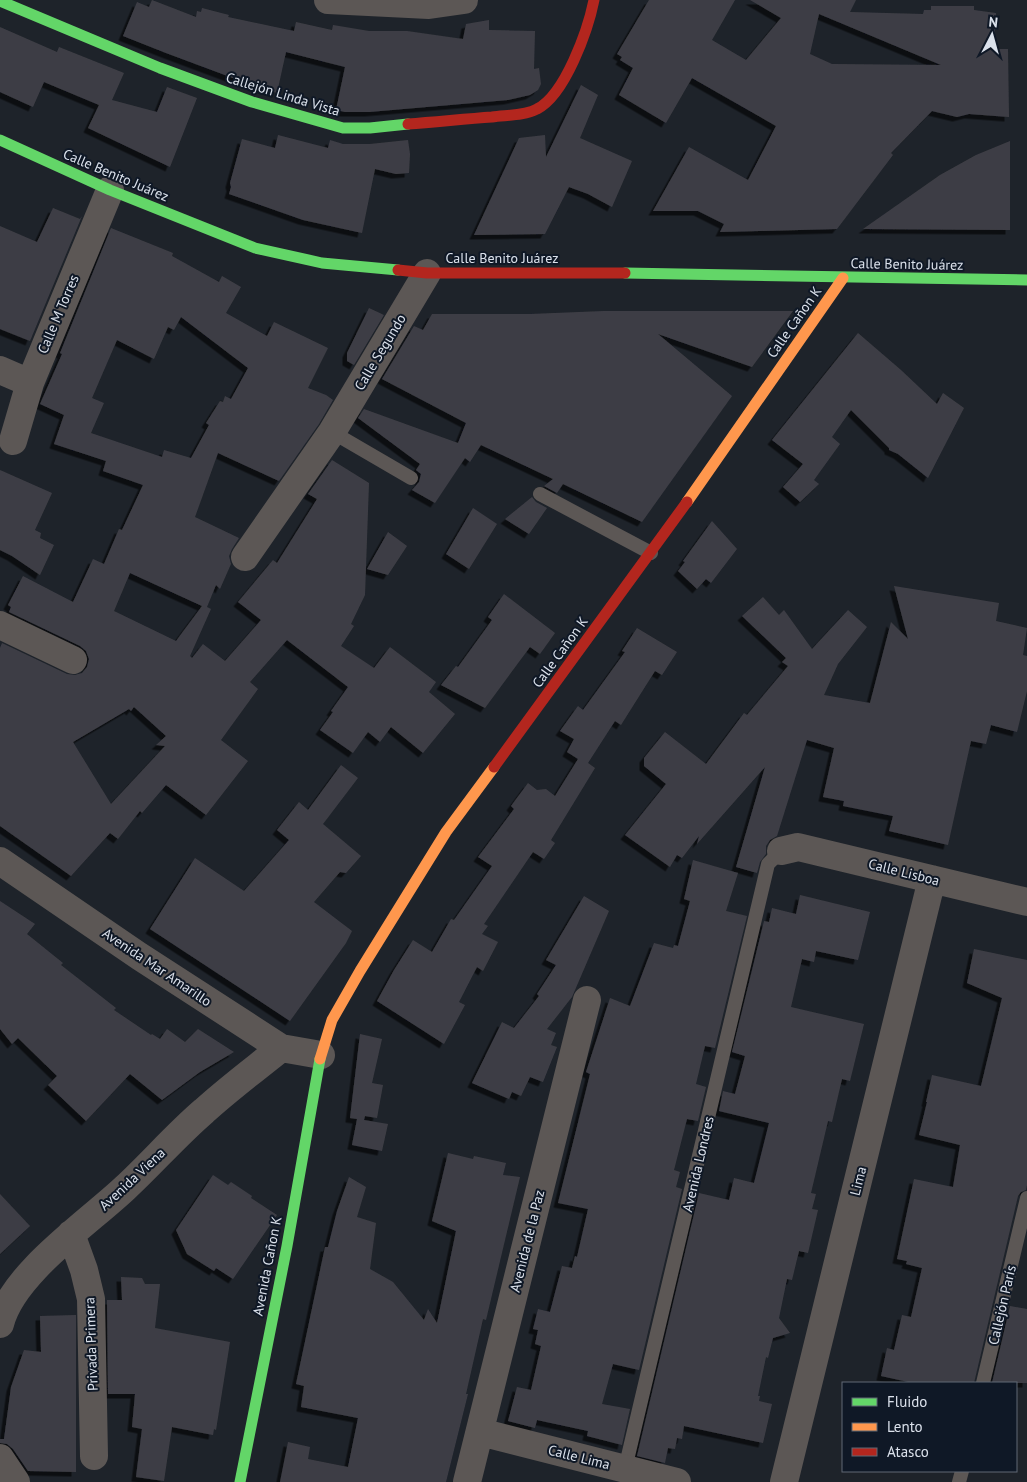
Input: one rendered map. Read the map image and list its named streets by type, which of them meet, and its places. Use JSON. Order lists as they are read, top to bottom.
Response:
{
  "streets": {
    "street": [
      "Callejón Linda Vista",
      "Calle Benito Juárez",
      "Calle M Torres",
      "Calle Cañon K",
      "Calle Segundo",
      "Calle Lisboa",
      "Avenida Mar Amarillo",
      "Avenida Viena",
      "Lima",
      "Avenida de la Paz",
      "Avenida Cañon K",
      "Privada Primera",
      "Calle Lima"
    ],
    "lane": ["Avenida Londres", "Callejón París"]
  },
  "crossings": [
    ["Calle Benito Juárez", "Calle M Torres"],
    ["Calle Benito Juárez", "Calle Cañon K"],
    ["Calle Benito Juárez", "Calle Segundo"],
    ["Calle Cañon K", "Avenida Mar Amarillo"],
    ["Calle Cañon K", "Avenida Cañon K"],
    ["Calle Lisboa", "Avenida Londres"],
    ["Calle Lisboa", "Lima"],
    ["Avenida Mar Amarillo", "Avenida Viena"],
    ["Avenida Mar Amarillo", "Avenida Cañon K"],
    ["Avenida Londres", "Calle Lima"],
    ["Avenida Viena", "Privada Primera"],
    ["Avenida de la Paz", "Calle Lima"]
  ],
  "legend": ["Fluido", "Lento", "Atasco"],
  "north": "top"
}
